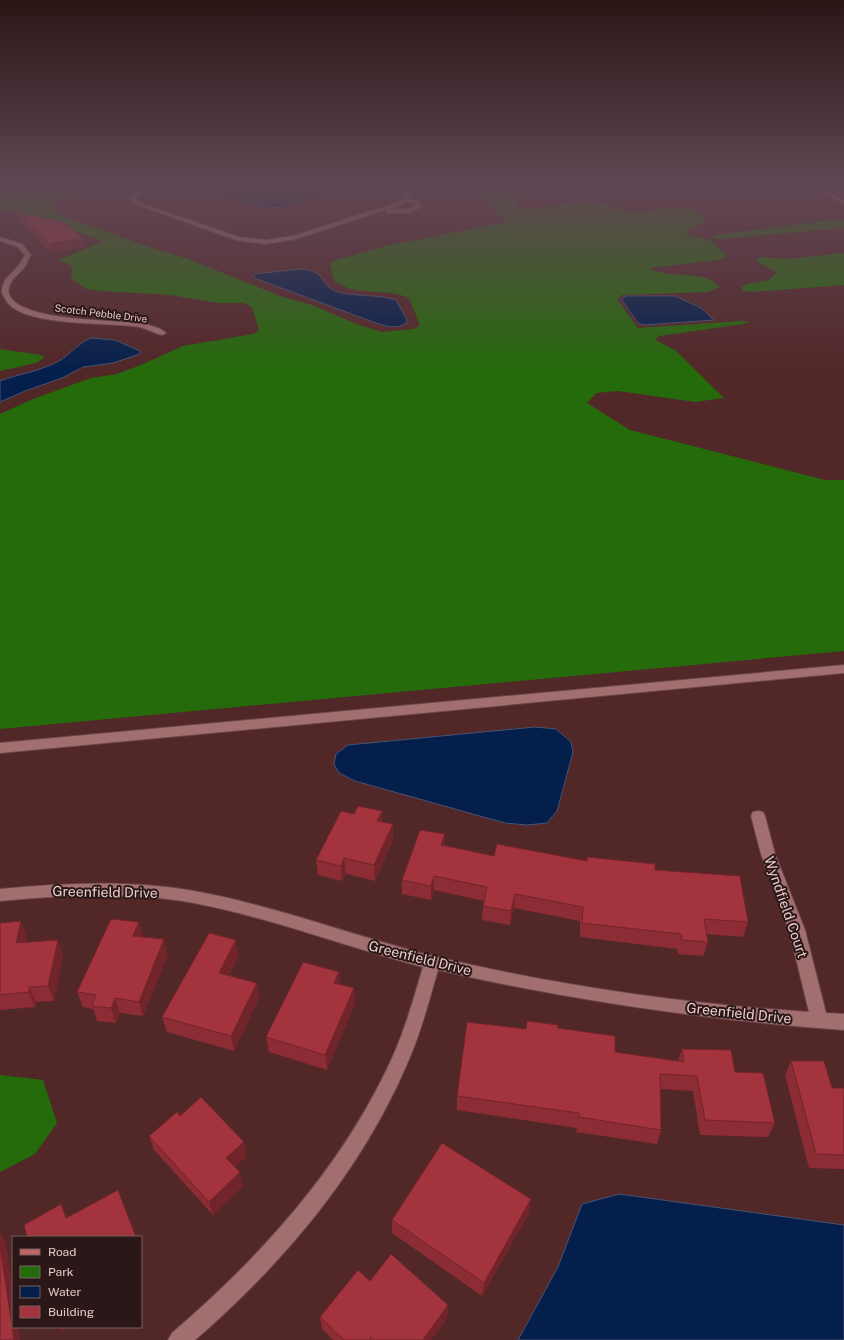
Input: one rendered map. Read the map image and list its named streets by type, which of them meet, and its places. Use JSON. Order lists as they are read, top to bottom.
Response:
{
  "streets": {
    "street": ["Scotch Pebble Drive", "Greenfield Drive", "Wyndfield Court"]
  },
  "crossings": [
    ["Greenfield Drive", "Wyndfield Court"]
  ],
  "legend": [
    "Road",
    "Park",
    "Water",
    "Building"
  ]
}
